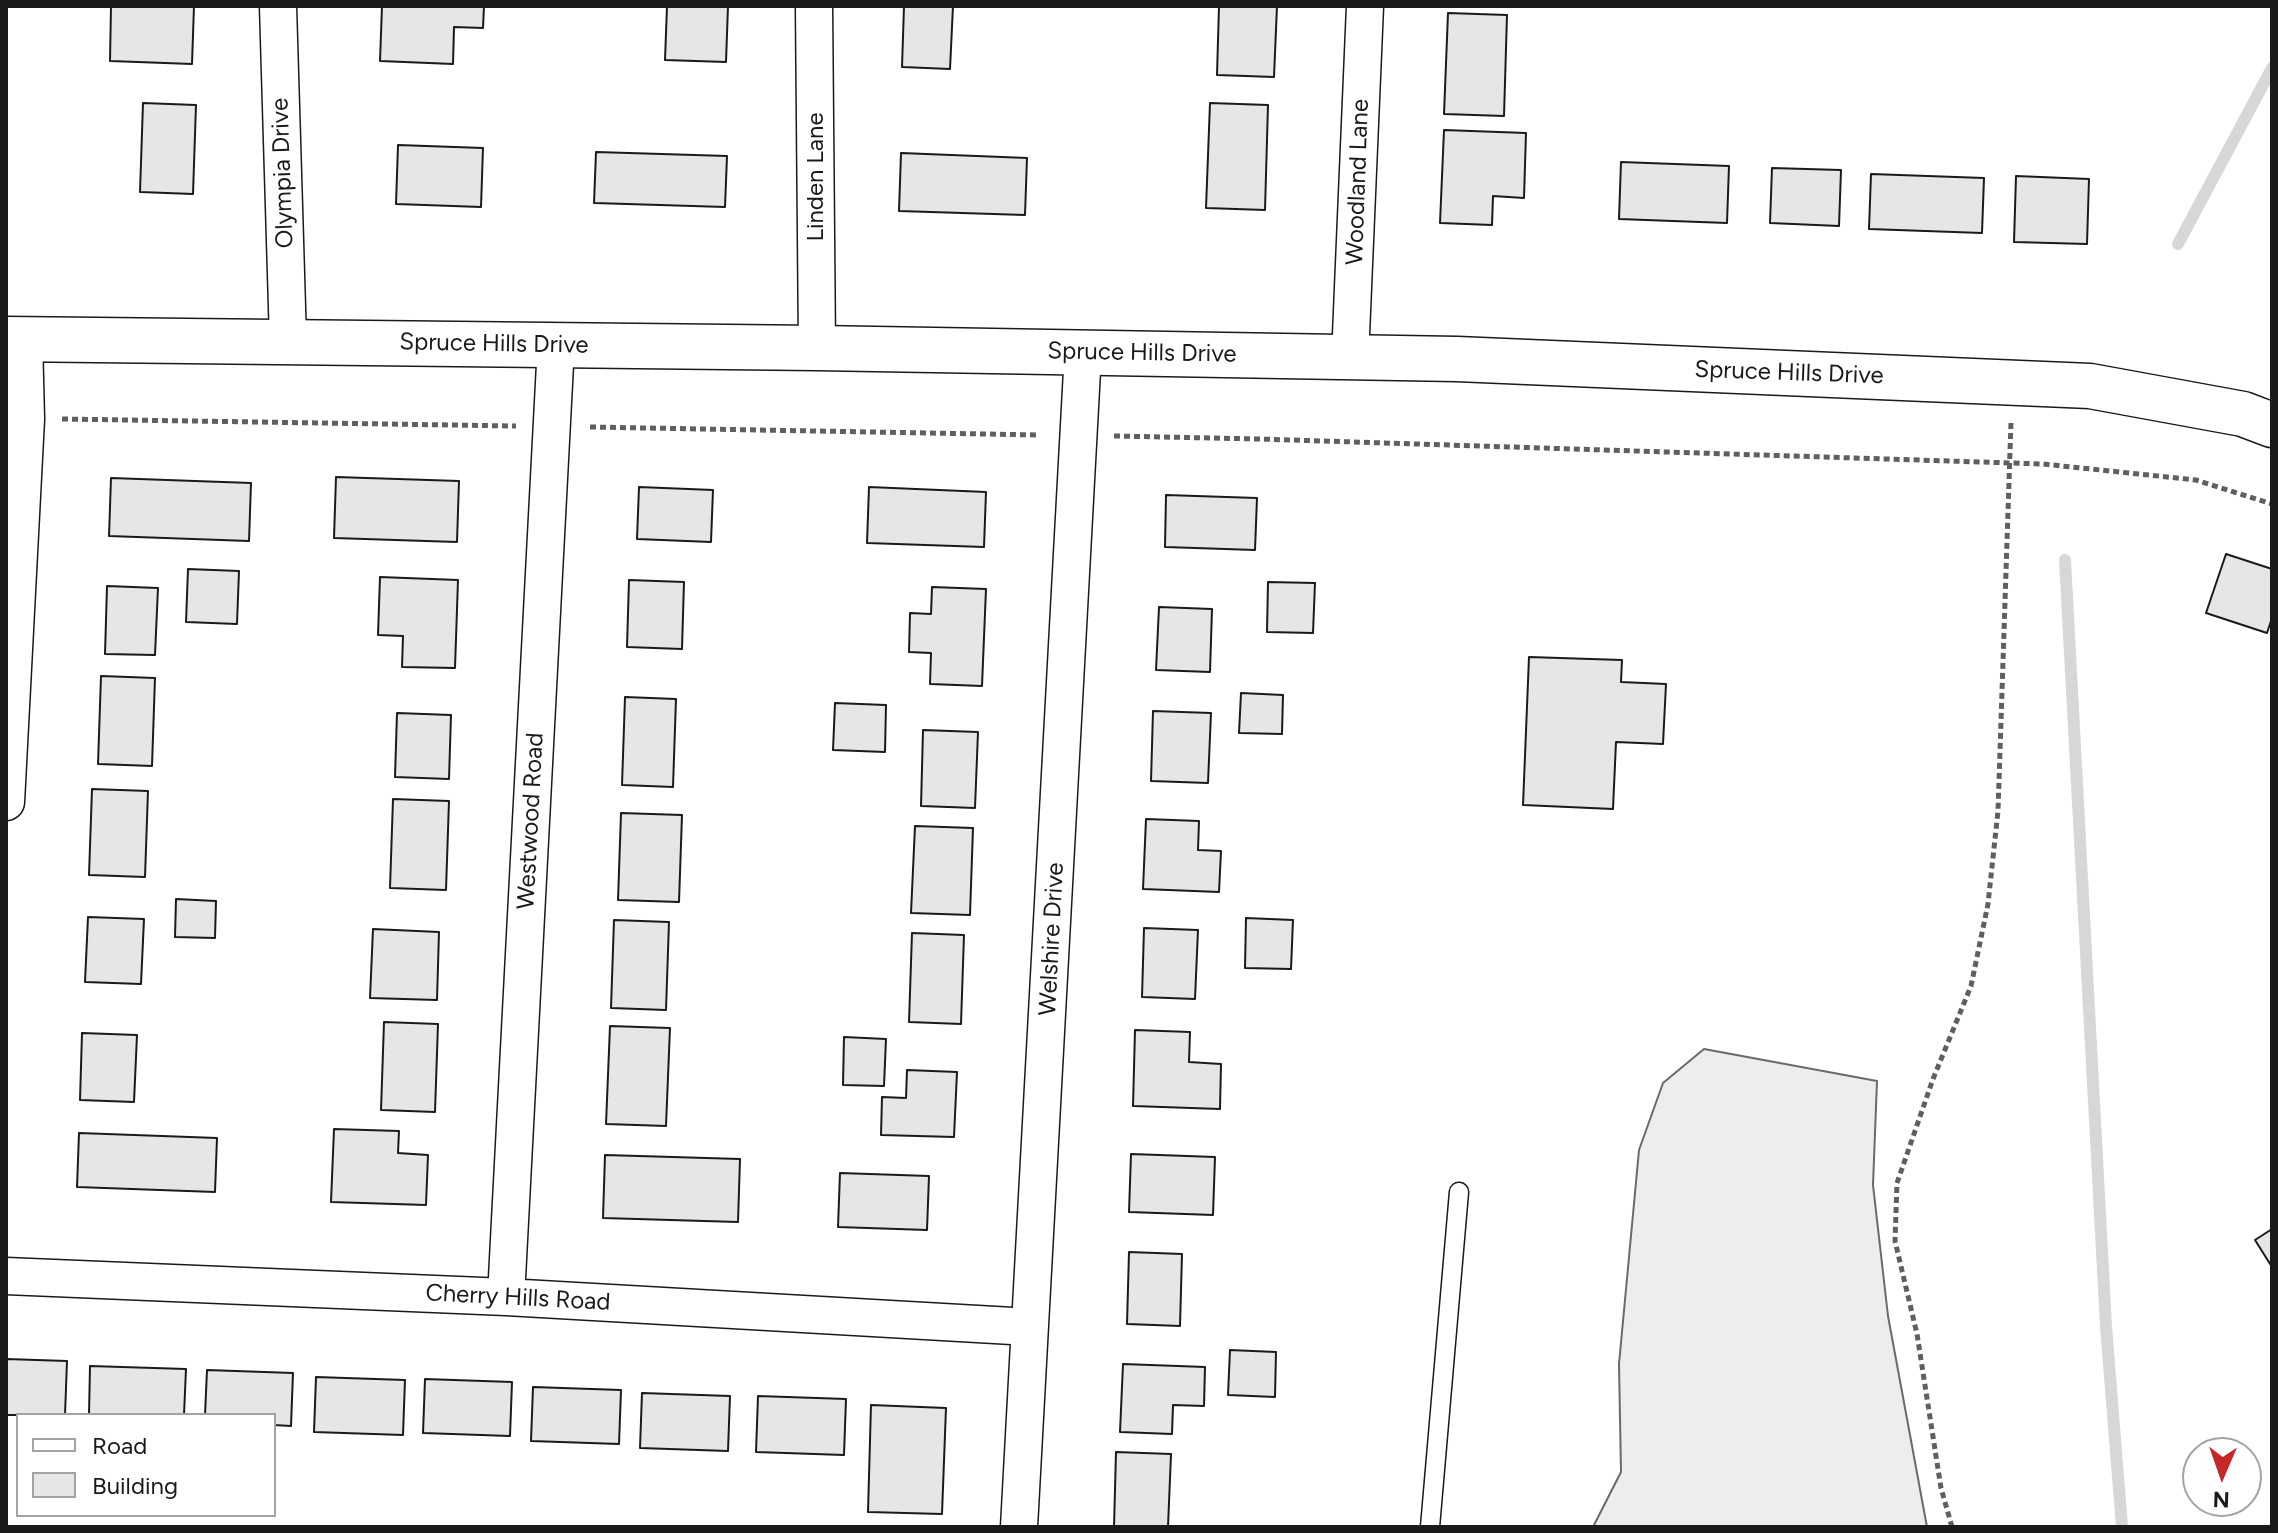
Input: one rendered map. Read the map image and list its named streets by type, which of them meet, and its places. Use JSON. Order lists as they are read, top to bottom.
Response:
{
  "streets": {
    "main road": ["Spruce Hills Drive"],
    "street": [
      "Olympia Drive",
      "Linden Lane",
      "Woodland Lane",
      "Westwood Road",
      "Welshire Drive",
      "Cherry Hills Road"
    ]
  },
  "crossings": [
    ["Olympia Drive", "Spruce Hills Drive"],
    ["Linden Lane", "Spruce Hills Drive"],
    ["Woodland Lane", "Spruce Hills Drive"],
    ["Spruce Hills Drive", "Westwood Road"],
    ["Spruce Hills Drive", "Welshire Drive"],
    ["Westwood Road", "Cherry Hills Road"],
    ["Welshire Drive", "Cherry Hills Road"]
  ],
  "legend": ["Road", "Building"],
  "north": "bottom"
}
